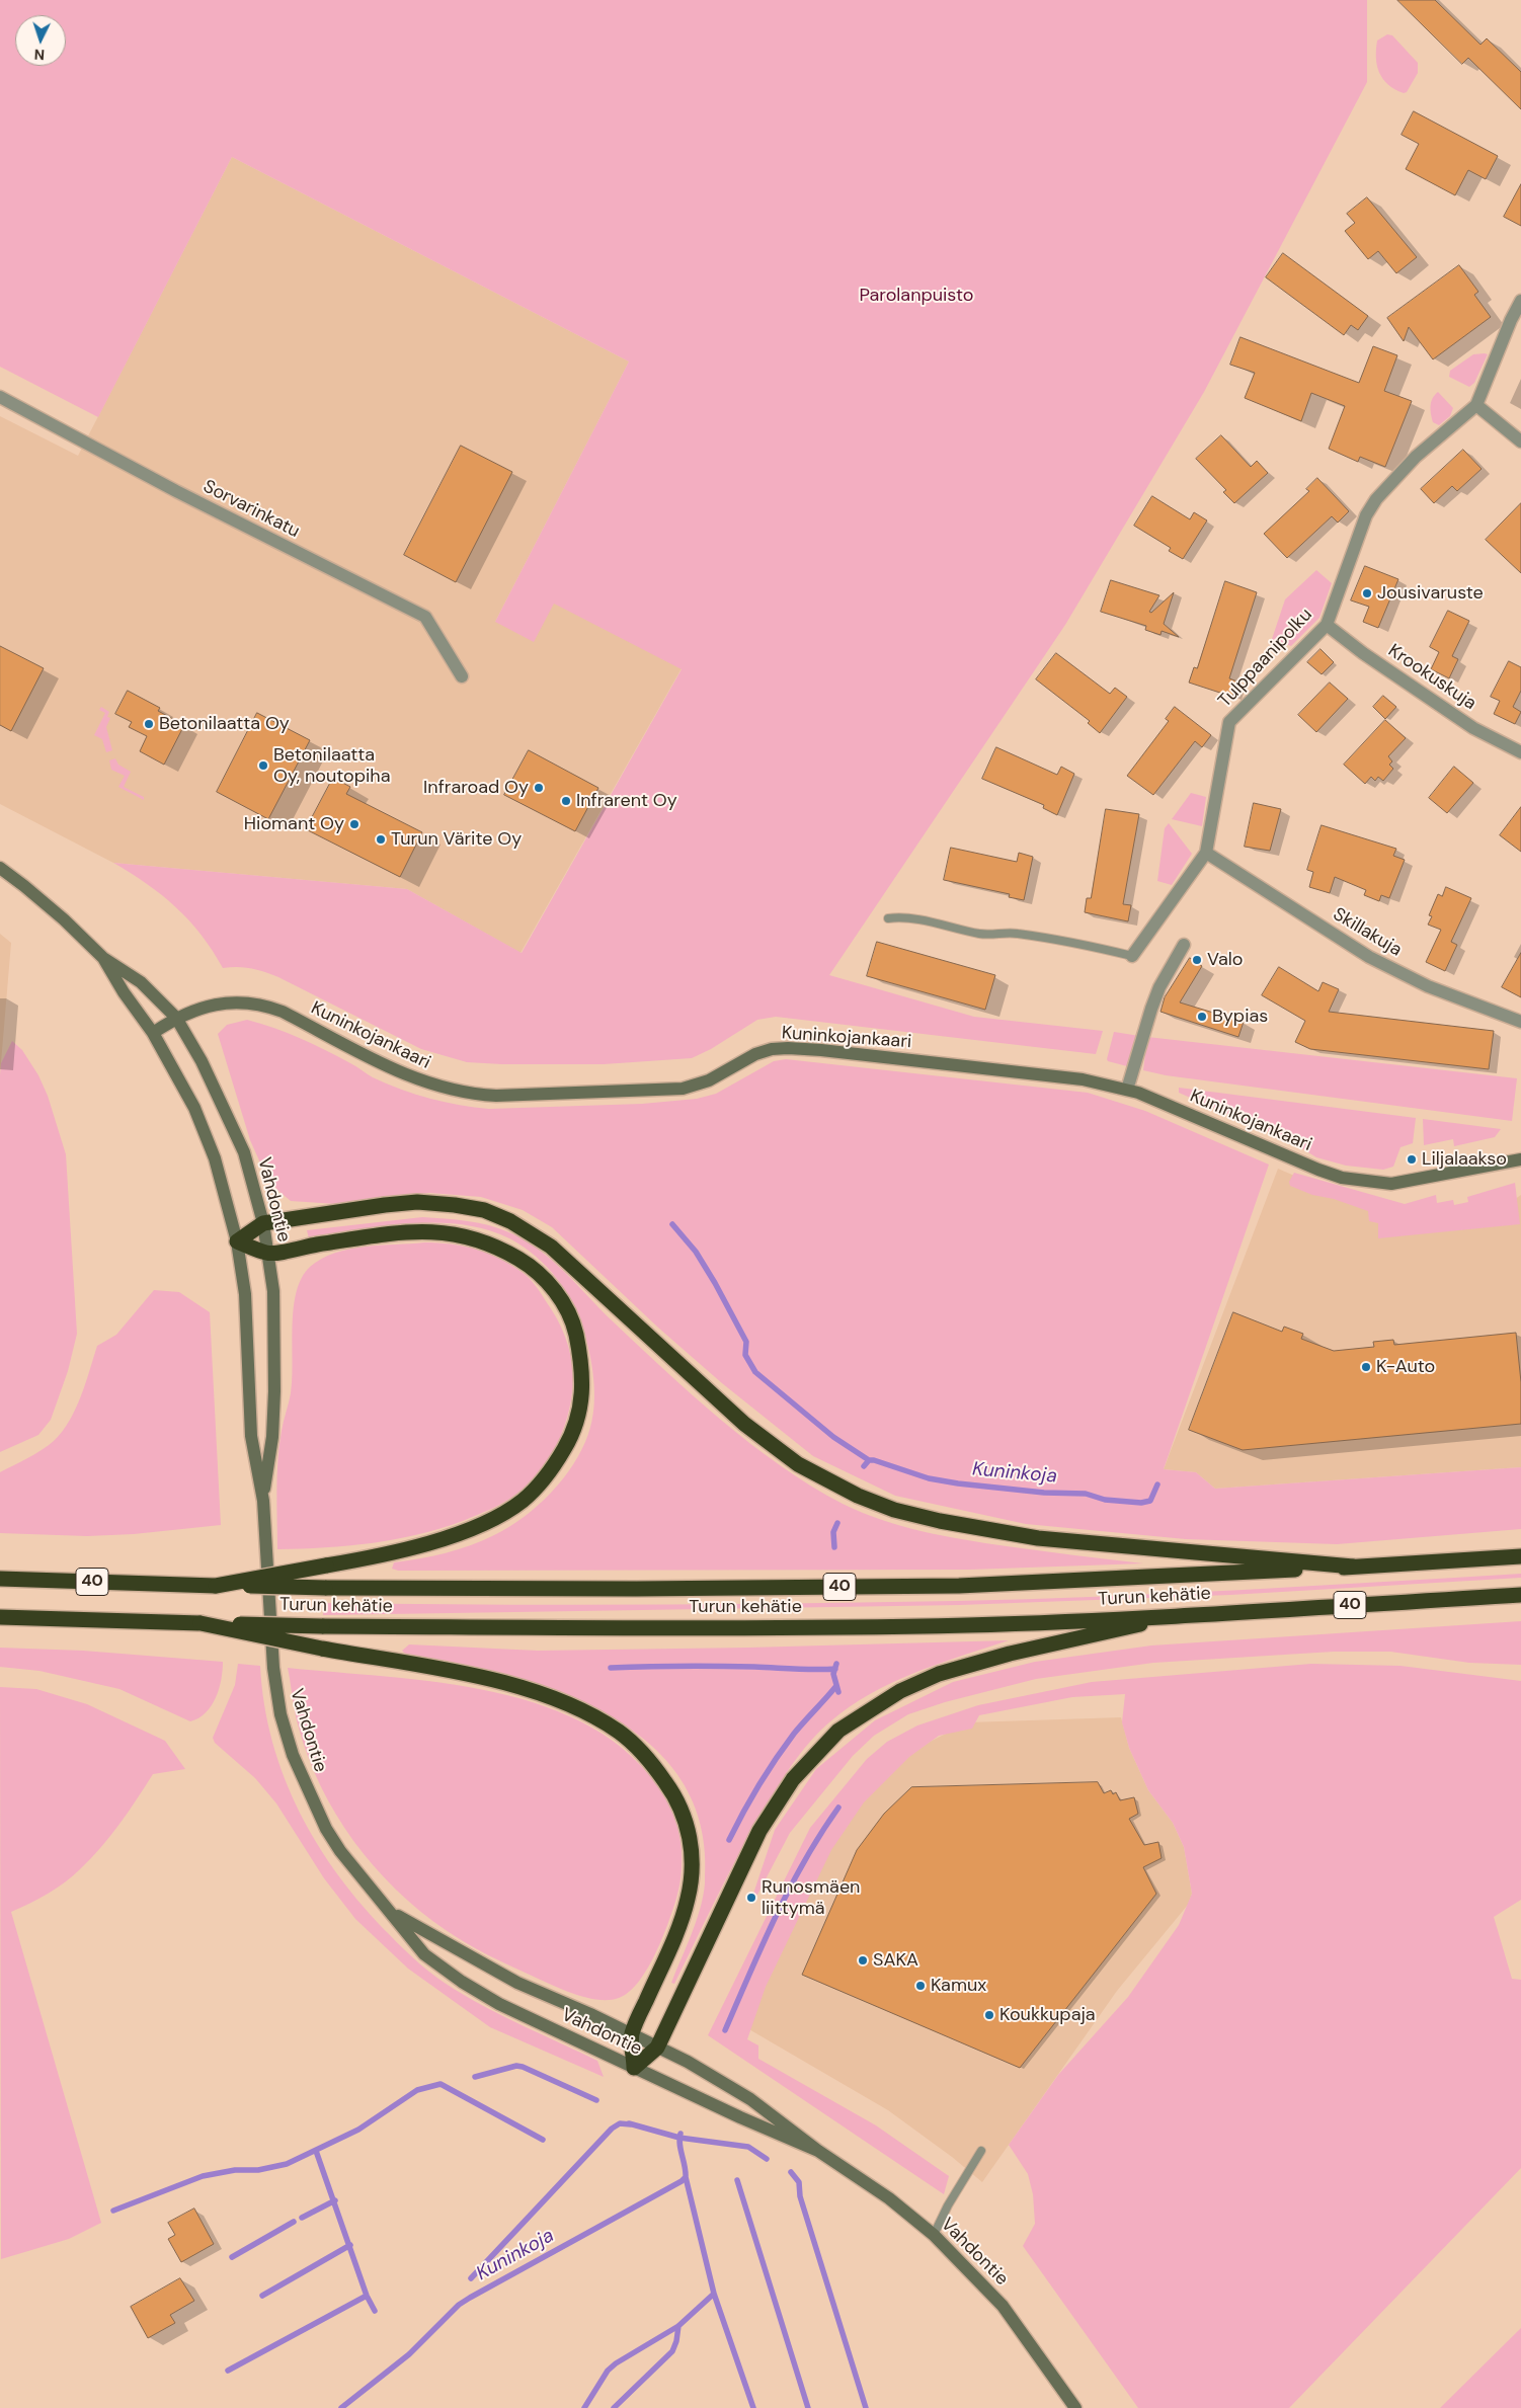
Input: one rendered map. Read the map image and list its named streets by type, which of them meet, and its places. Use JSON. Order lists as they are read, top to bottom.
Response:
{
  "streets": {
    "highway": ["40", "Turun kehätie"],
    "street": [
      "Sorvarinkatu",
      "Tulppaanipolku",
      "Krookuskuja",
      "Skillakuja",
      "Kuninkojankaari",
      "Vahdontie"
    ]
  },
  "crossings": [
    ["Tulppaanipolku", "Krookuskuja"],
    ["Tulppaanipolku", "Skillakuja"],
    ["Kuninkojankaari", "Vahdontie"]
  ],
  "water": ["Kuninkoja"],
  "parks": ["Parolanpuisto"],
  "places": [
    "Jousivaruste",
    "Betonilaatta Oy",
    "Betonilaatta Oy, noutopiha",
    "Infraroad Oy",
    "Infrarent Oy",
    "Hiomant Oy",
    "Turun Värite Oy",
    "Valo",
    "Bypias",
    "Liljalaakso",
    "K-Auto",
    "Runosmäen liittymä",
    "SAKA",
    "Kamux",
    "Koukkupaja"
  ],
  "north": "bottom"
}
